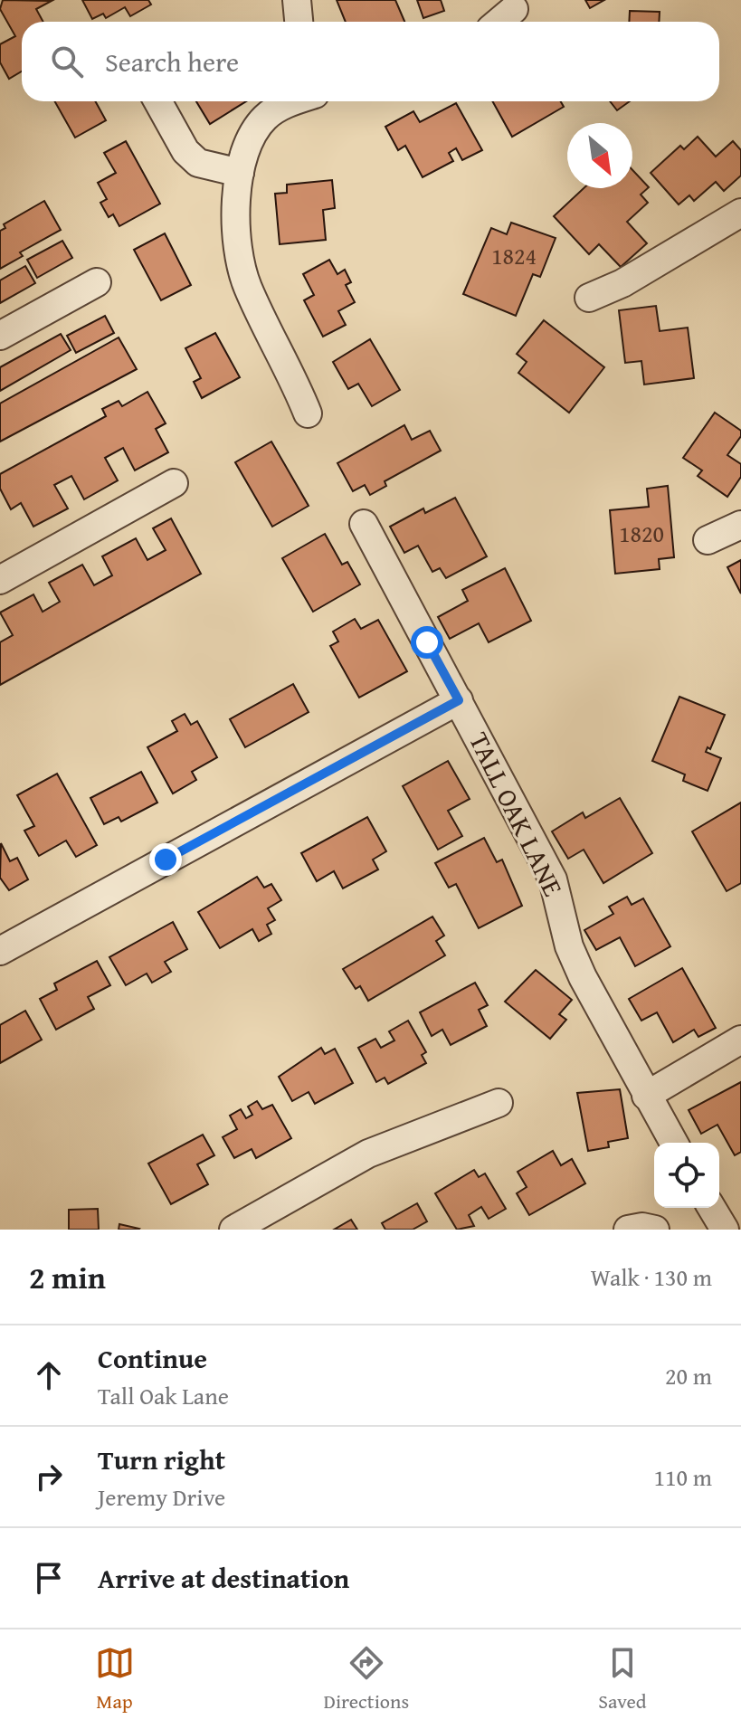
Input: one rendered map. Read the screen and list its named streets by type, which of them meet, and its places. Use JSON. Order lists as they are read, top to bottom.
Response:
{
  "streets": {
    "street": ["TALL OAK LANE"]
  },
  "house_numbers": ["1824", "1820"],
  "north": "bottom right",
  "page": {
    "search": "Search here",
    "heading": ["2 min", "Walk · 130 m"],
    "list": [
      ["Continue", "Tall Oak Lane", "20 m"],
      ["Turn right", "Jeremy Drive", "110 m"],
      "Arrive at destination"
    ],
    "nav": ["Map", "Directions", "Saved"]
  }
}
